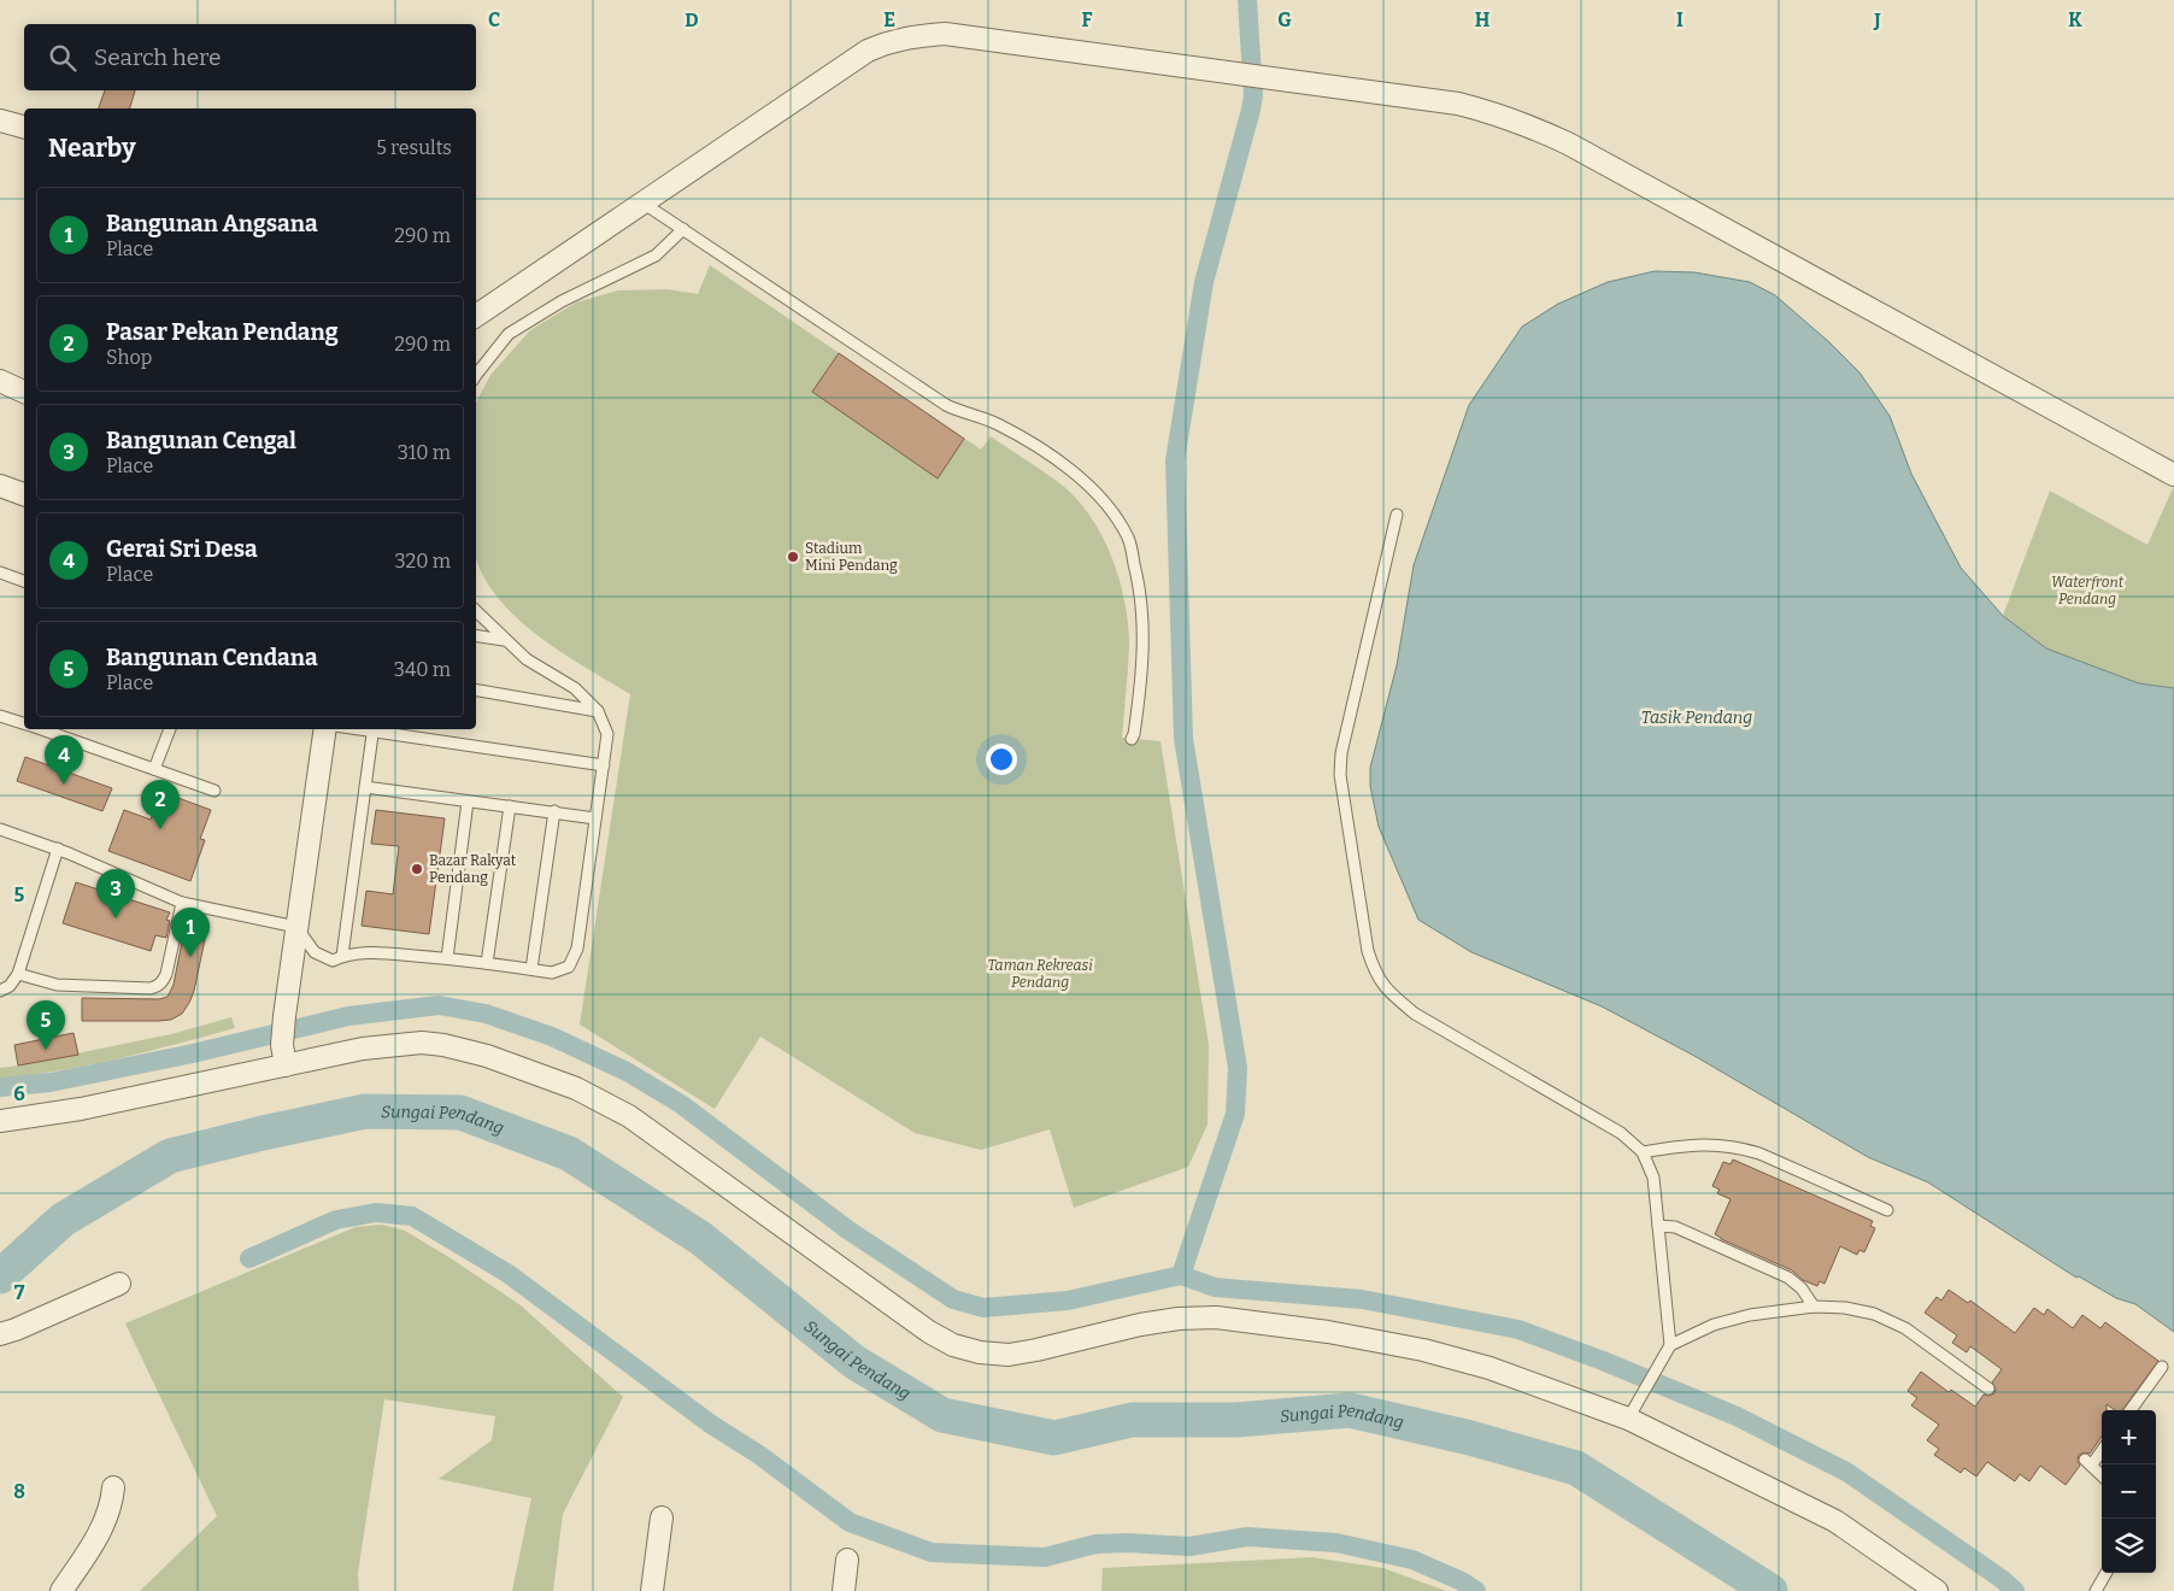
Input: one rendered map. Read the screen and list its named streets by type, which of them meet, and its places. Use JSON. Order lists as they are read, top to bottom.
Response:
{
  "water": ["Tasik Pendang", "Sungai Pendang"],
  "parks": ["Waterfront Pendang", "Taman Rekreasi Pendang"],
  "places": ["Stadium Mini Pendang", "Bazar Rakyat Pendang"],
  "page": {
    "search": "Search here",
    "heading": ["Nearby", "5 results"],
    "list": [
      {
        "mark": "1",
        "name": "Bangunan Angsana",
        "note": "Place",
        "value": "290 m"
      },
      {
        "mark": "2",
        "name": "Pasar Pekan Pendang",
        "note": "Shop",
        "value": "290 m"
      },
      {
        "mark": "3",
        "name": "Bangunan Cengal",
        "note": "Place",
        "value": "310 m"
      },
      {
        "mark": "4",
        "name": "Gerai Sri Desa",
        "note": "Place",
        "value": "320 m"
      },
      {
        "mark": "5",
        "name": "Bangunan Cendana",
        "note": "Place",
        "value": "340 m"
      }
    ],
    "pins": [
      "4",
      "2",
      "3",
      "1",
      "5"
    ],
    "map_buttons": ["+", "−"]
  },
  "grid": {
    "columns": [
      "C",
      "D",
      "E",
      "F",
      "G",
      "H",
      "I",
      "J",
      "K"
    ],
    "rows": [
      "5",
      "6",
      "7",
      "8"
    ]
  }
}
